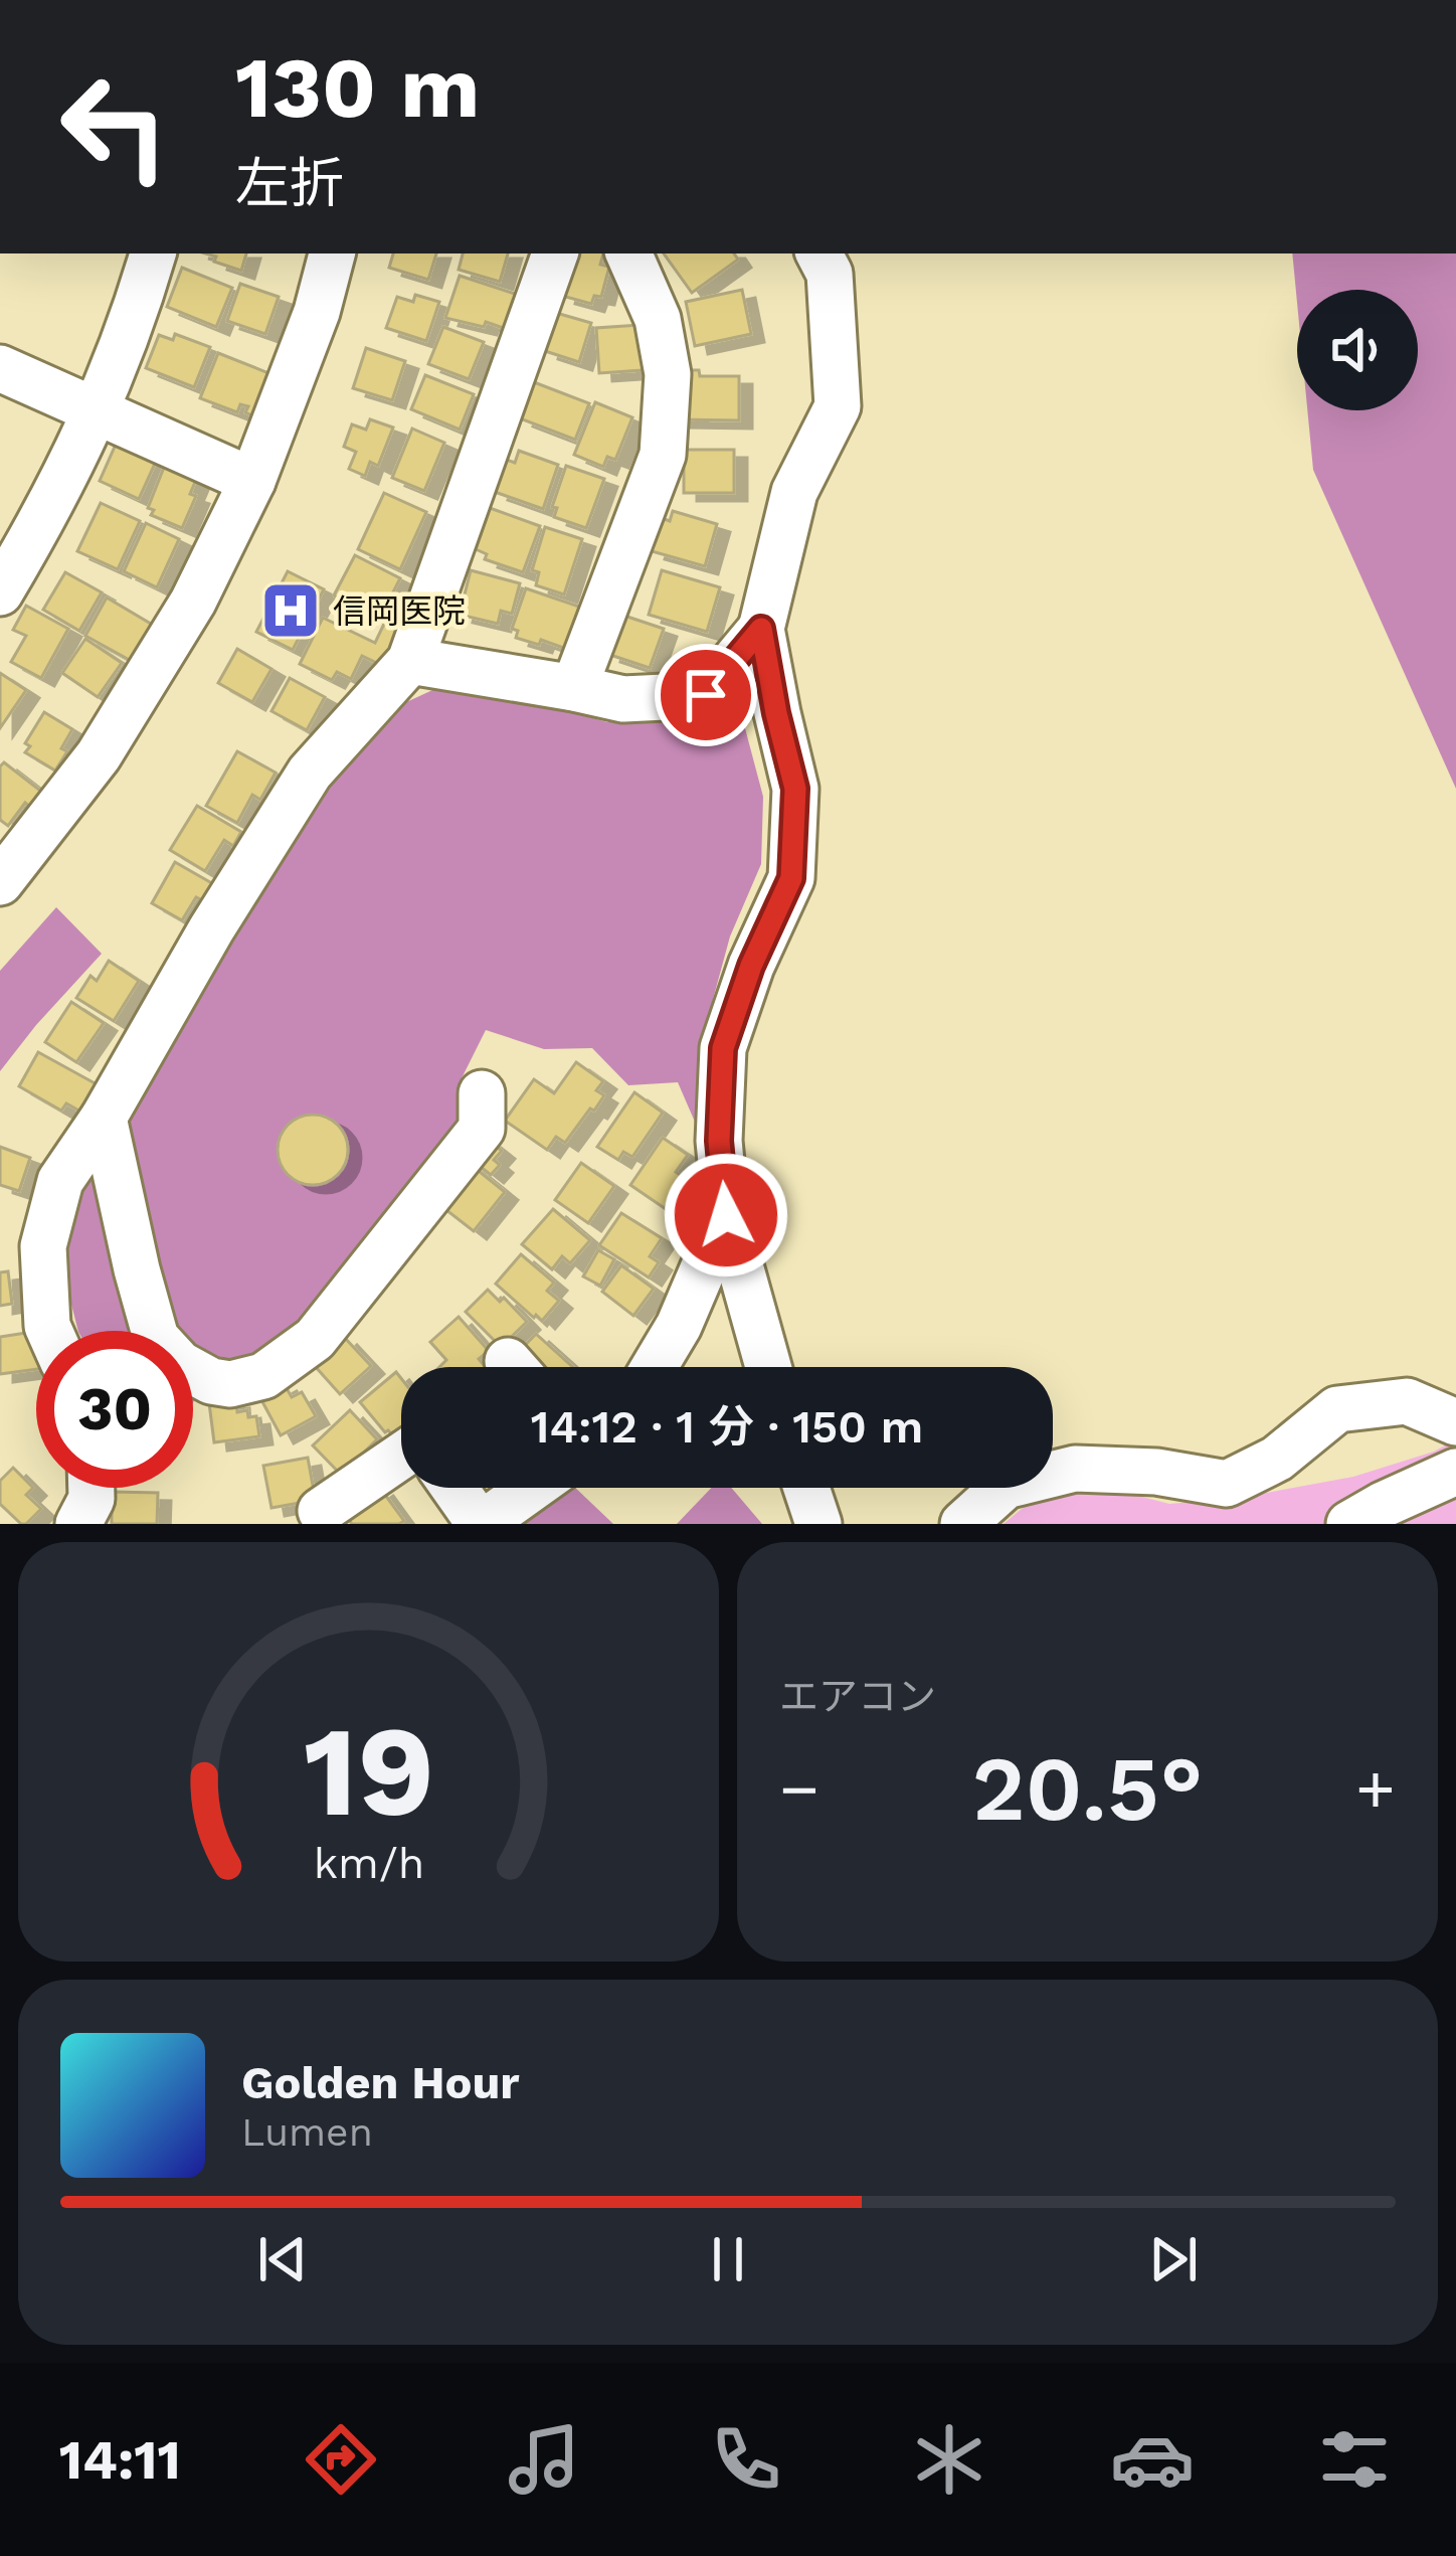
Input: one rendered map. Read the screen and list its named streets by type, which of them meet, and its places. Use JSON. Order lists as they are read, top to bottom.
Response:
{
  "places": {
    "hospital": ["信岡医院"]
  },
  "page": {
    "turn": ["130 m", "左折"],
    "limit": "30",
    "trip": "14:12 · 1 分 · 150 m",
    "tile": "エアコン",
    "heat": ["−", "20.5°", "+"],
    "song": ["Golden Hour", "Lumen"],
    "tabs": "14:11",
    "gauge": ["19", "km/h"]
  }
}
